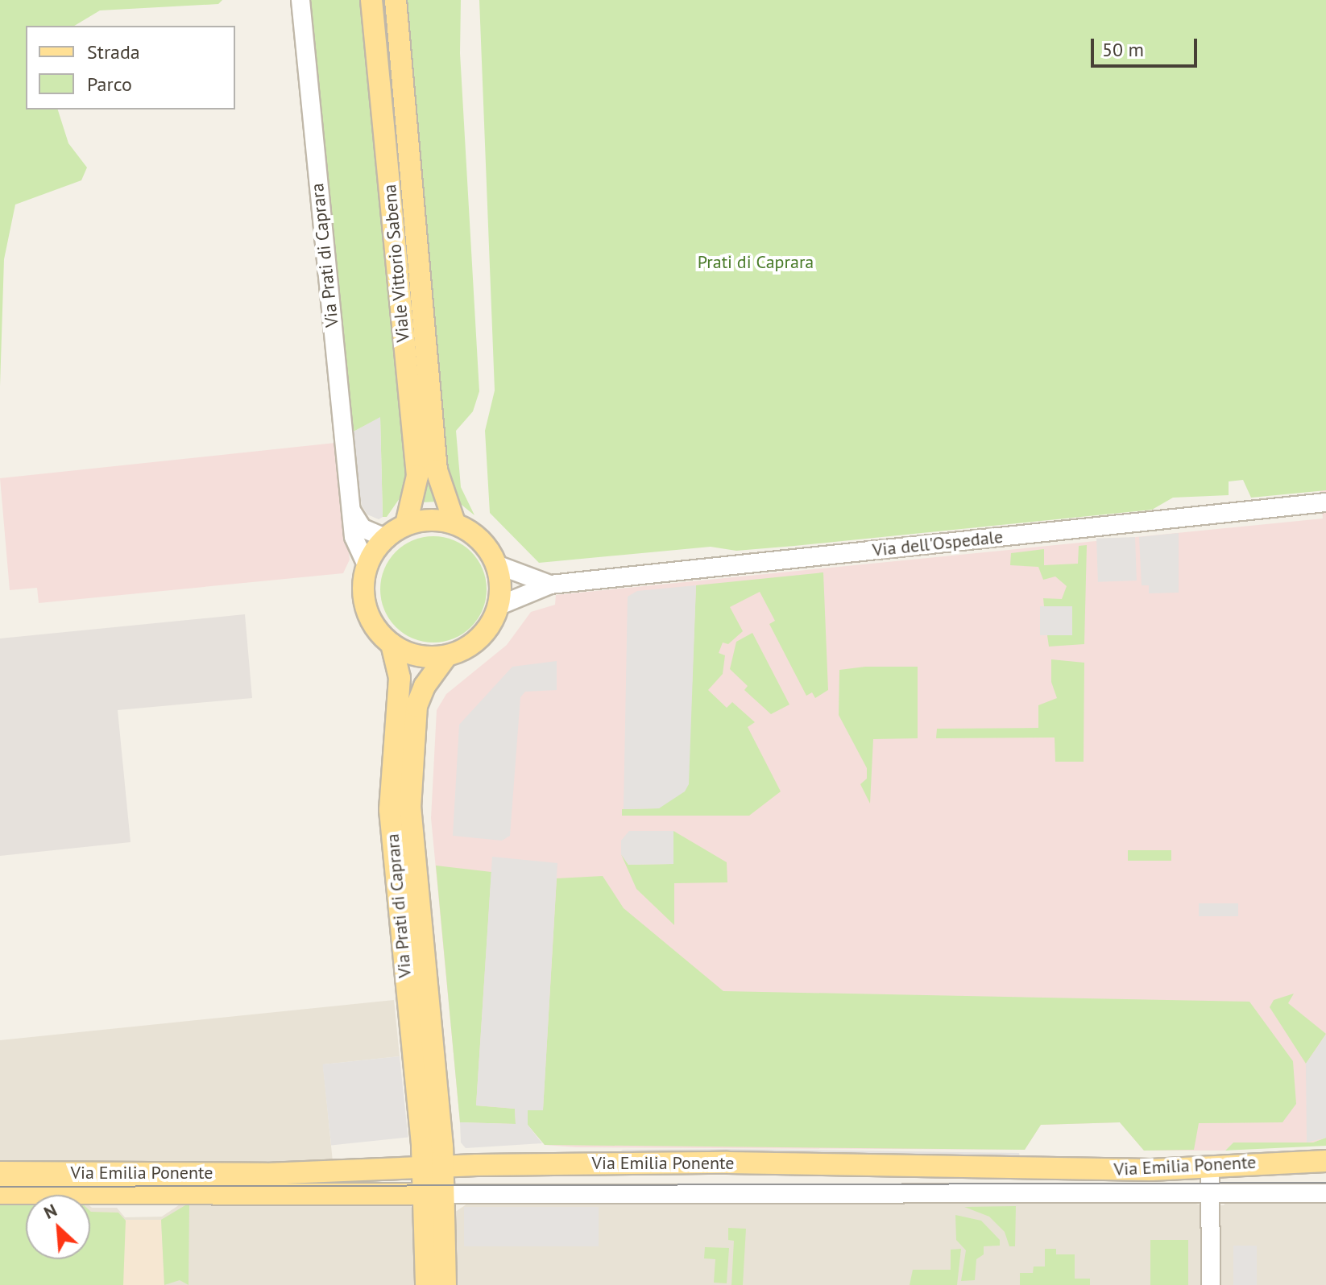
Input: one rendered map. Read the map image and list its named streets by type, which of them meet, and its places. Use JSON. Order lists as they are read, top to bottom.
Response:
{
  "streets": {
    "main road": ["Via Prati di Caprara", "Viale Vittorio Sabena", "Via Emilia Ponente"],
    "street": ["Via dell'Ospedale"]
  },
  "crossings": [
    ["Via Prati di Caprara", "Viale Vittorio Sabena"],
    ["Via Prati di Caprara", "Via dell'Ospedale"],
    ["Via Prati di Caprara", "Via Emilia Ponente"],
    ["Viale Vittorio Sabena", "Via dell'Ospedale"]
  ],
  "parks": ["Prati di Caprara"],
  "legend": ["Strada", "Parco"],
  "scale_bar": "50 m",
  "north": "top left"
}
